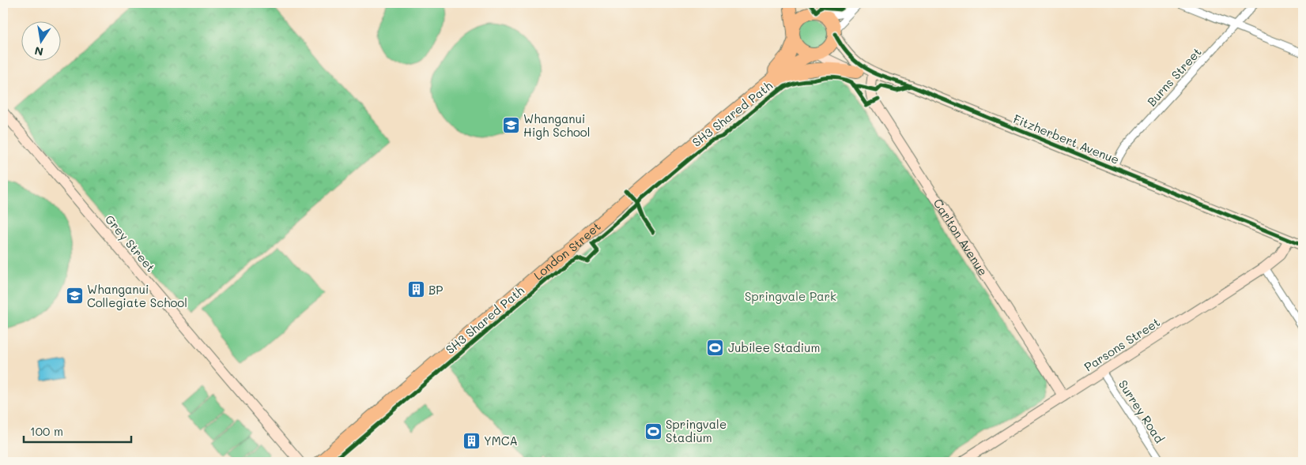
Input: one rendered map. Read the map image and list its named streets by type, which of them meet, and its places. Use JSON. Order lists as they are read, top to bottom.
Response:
{
  "streets": {
    "highway": ["London Street"],
    "main road": [
      "Fitzherbert Avenue",
      "Carlton Avenue",
      "Grey Street",
      "Parsons Street"
    ],
    "street": ["Burns Street", "Surrey Road"],
    "cycle path": ["SH3 Shared Path"]
  },
  "crossings": [
    ["Burns Street", "Fitzherbert Avenue"],
    ["Fitzherbert Avenue", "Carlton Avenue"],
    ["Fitzherbert Avenue", "London Street"],
    ["Fitzherbert Avenue", "Parsons Street"],
    ["Carlton Avenue", "Parsons Street"],
    ["Parsons Street", "Surrey Road"]
  ],
  "parks": ["Springvale Park"],
  "places": {
    "school or university": ["Whanganui High School", "Whanganui Collegiate School"],
    "building": ["BP", "YMCA"],
    "sports": ["Jubilee Stadium", "Springvale Stadium"]
  },
  "scale_bar": "100 m",
  "north": "bottom"
}
